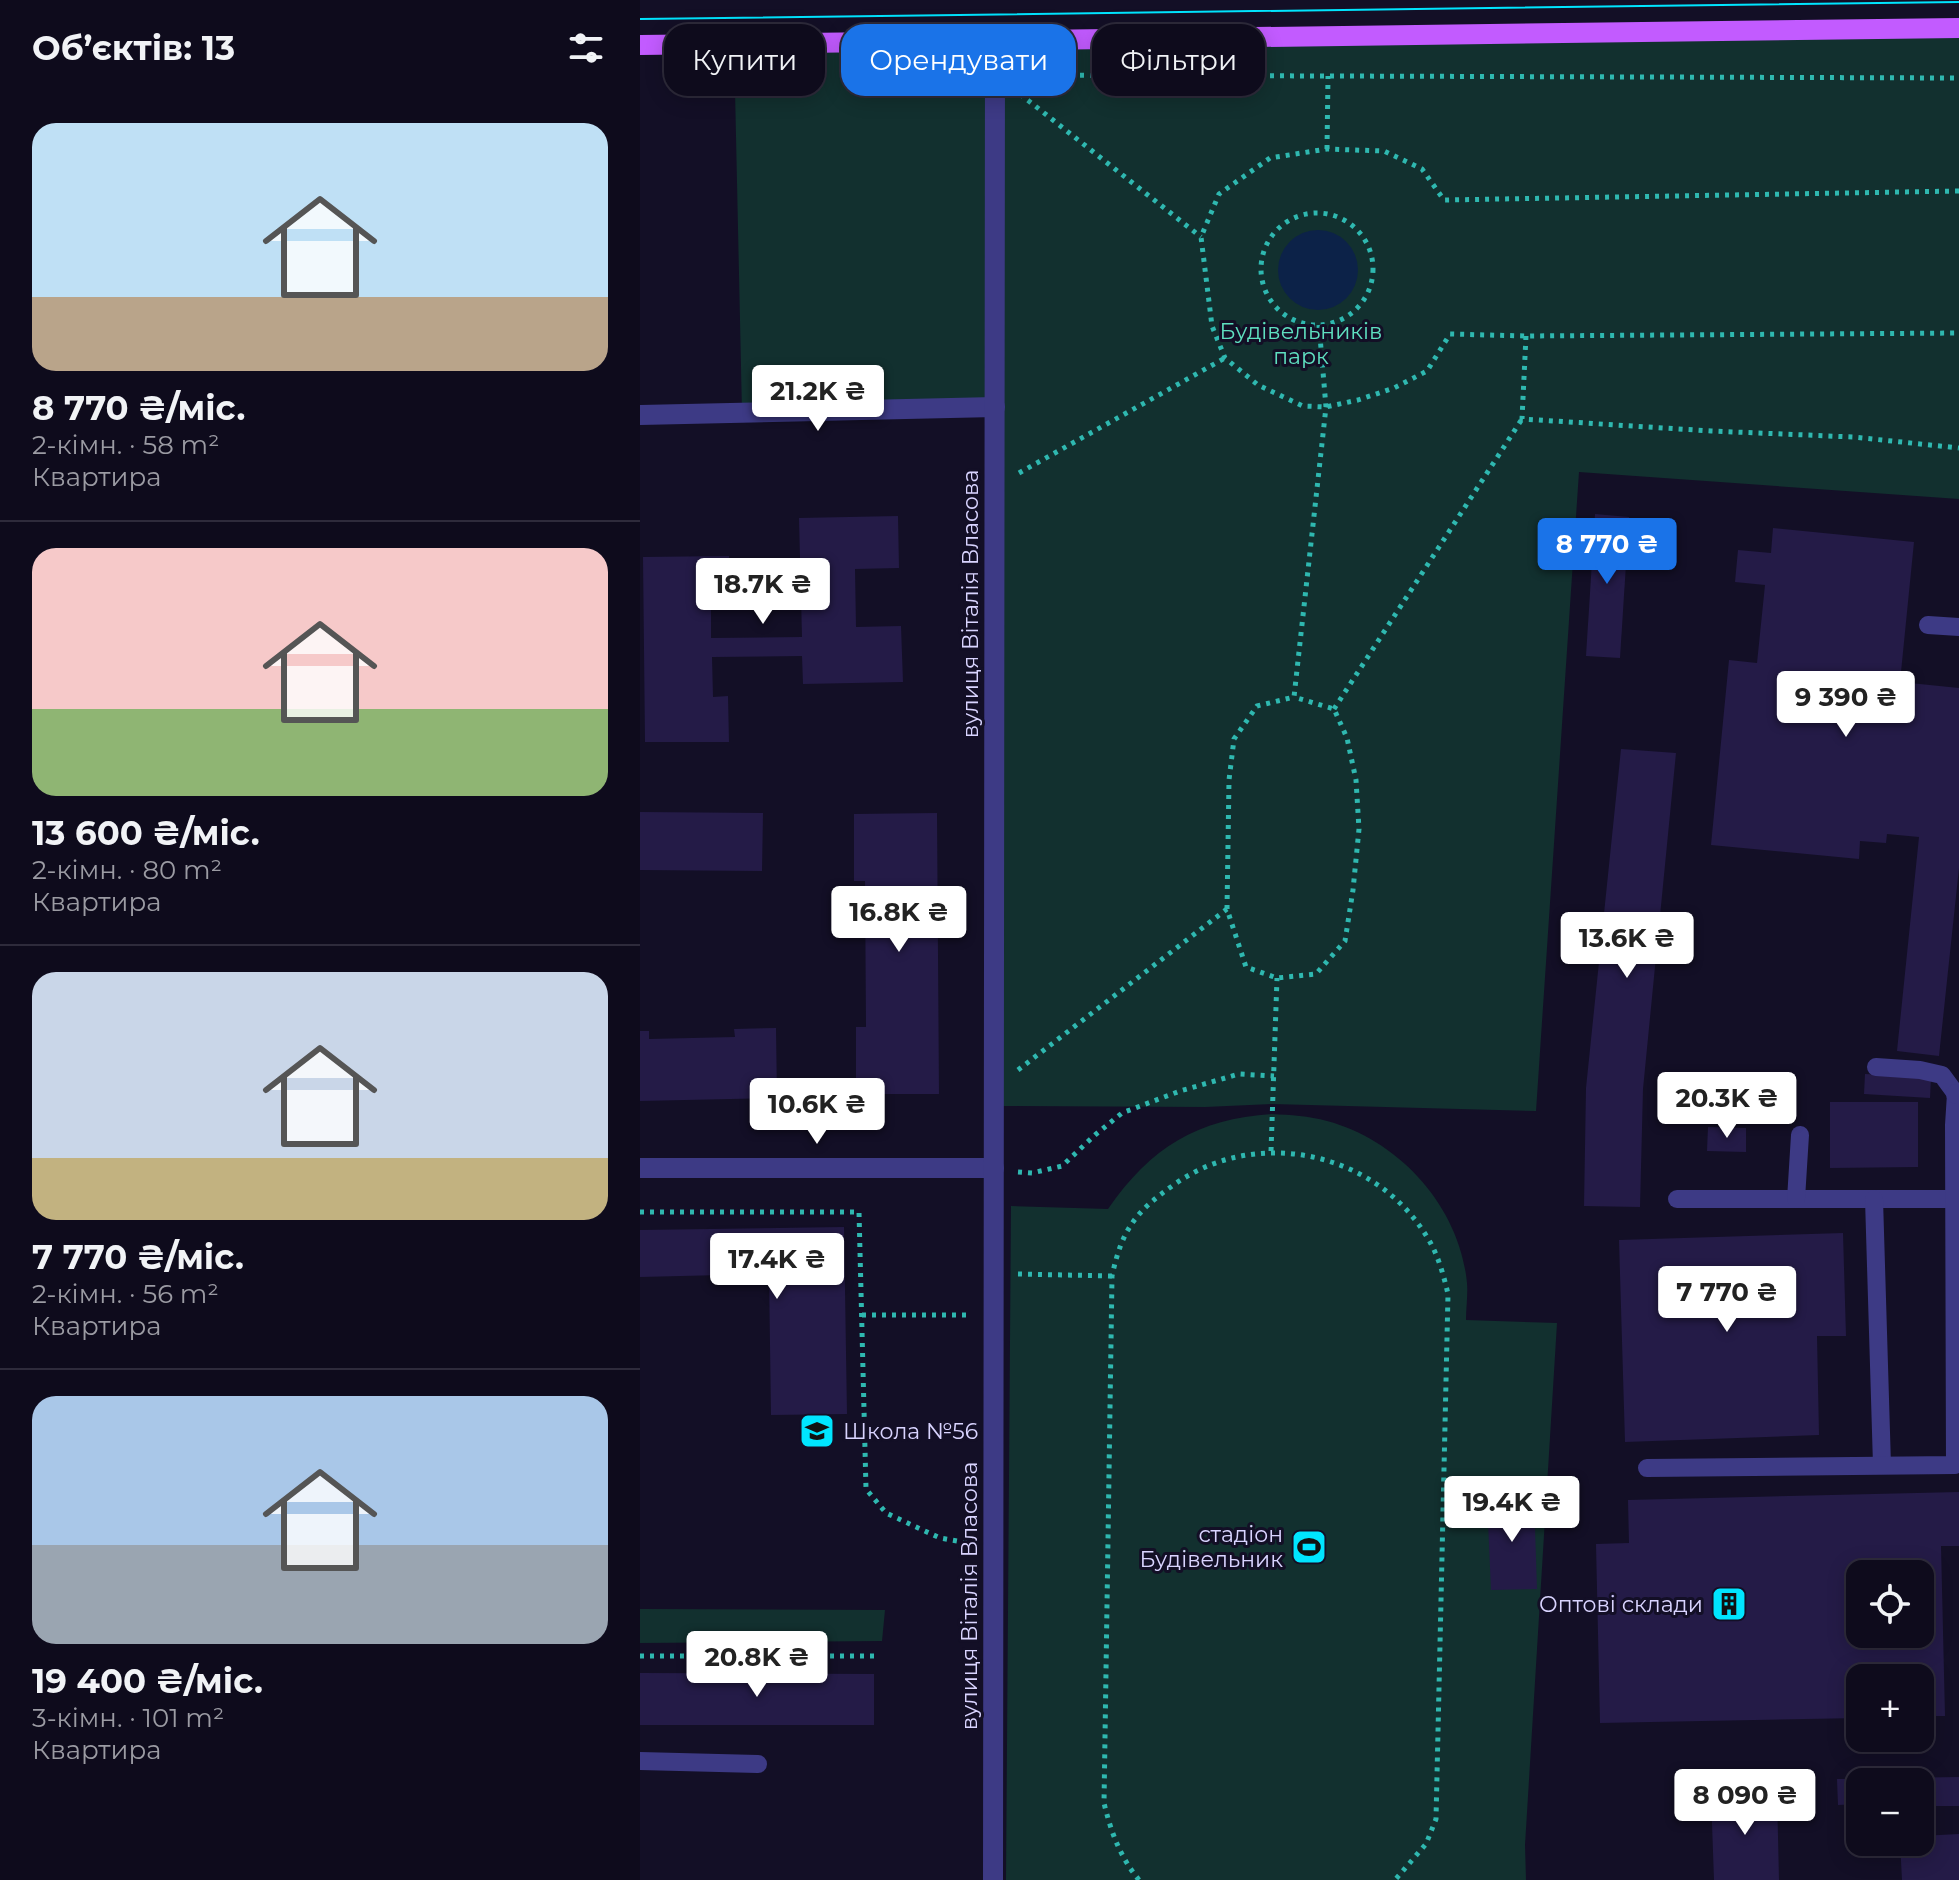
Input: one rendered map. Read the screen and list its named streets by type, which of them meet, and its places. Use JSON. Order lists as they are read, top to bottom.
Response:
{
  "streets": {
    "street": ["вулиця Віталія Власова"]
  },
  "parks": ["Будівельників парк"],
  "places": {
    "school or university": ["Школа №56"],
    "sports": ["стадіон Будівельник"],
    "building": ["Оптові склади"]
  },
  "page": {
    "heading": "Об’єктів: 13",
    "chip": ["Купити", "Орендувати", "Фільтри"],
    "list": [
      {
        "name": "8 770 ₴/міс.",
        "note": "2-кімн. · 58 m² · Квартира"
      },
      {
        "name": "13 600 ₴/міс.",
        "note": "2-кімн. · 80 m² · Квартира"
      },
      {
        "name": "7 770 ₴/міс.",
        "note": "2-кімн. · 56 m² · Квартира"
      },
      {
        "name": "19 400 ₴/міс.",
        "note": "3-кімн. · 101 m² · Квартира"
      }
    ],
    "price": [
      "21.2K ₴",
      "8 770 ₴",
      "18.7K ₴",
      "9 390 ₴",
      "16.8K ₴",
      "13.6K ₴",
      "20.3K ₴",
      "10.6K ₴",
      "17.4K ₴",
      "7 770 ₴",
      "19.4K ₴",
      "20.8K ₴",
      "8 090 ₴"
    ],
    "map_buttons": ["+", "−"]
  }
}
